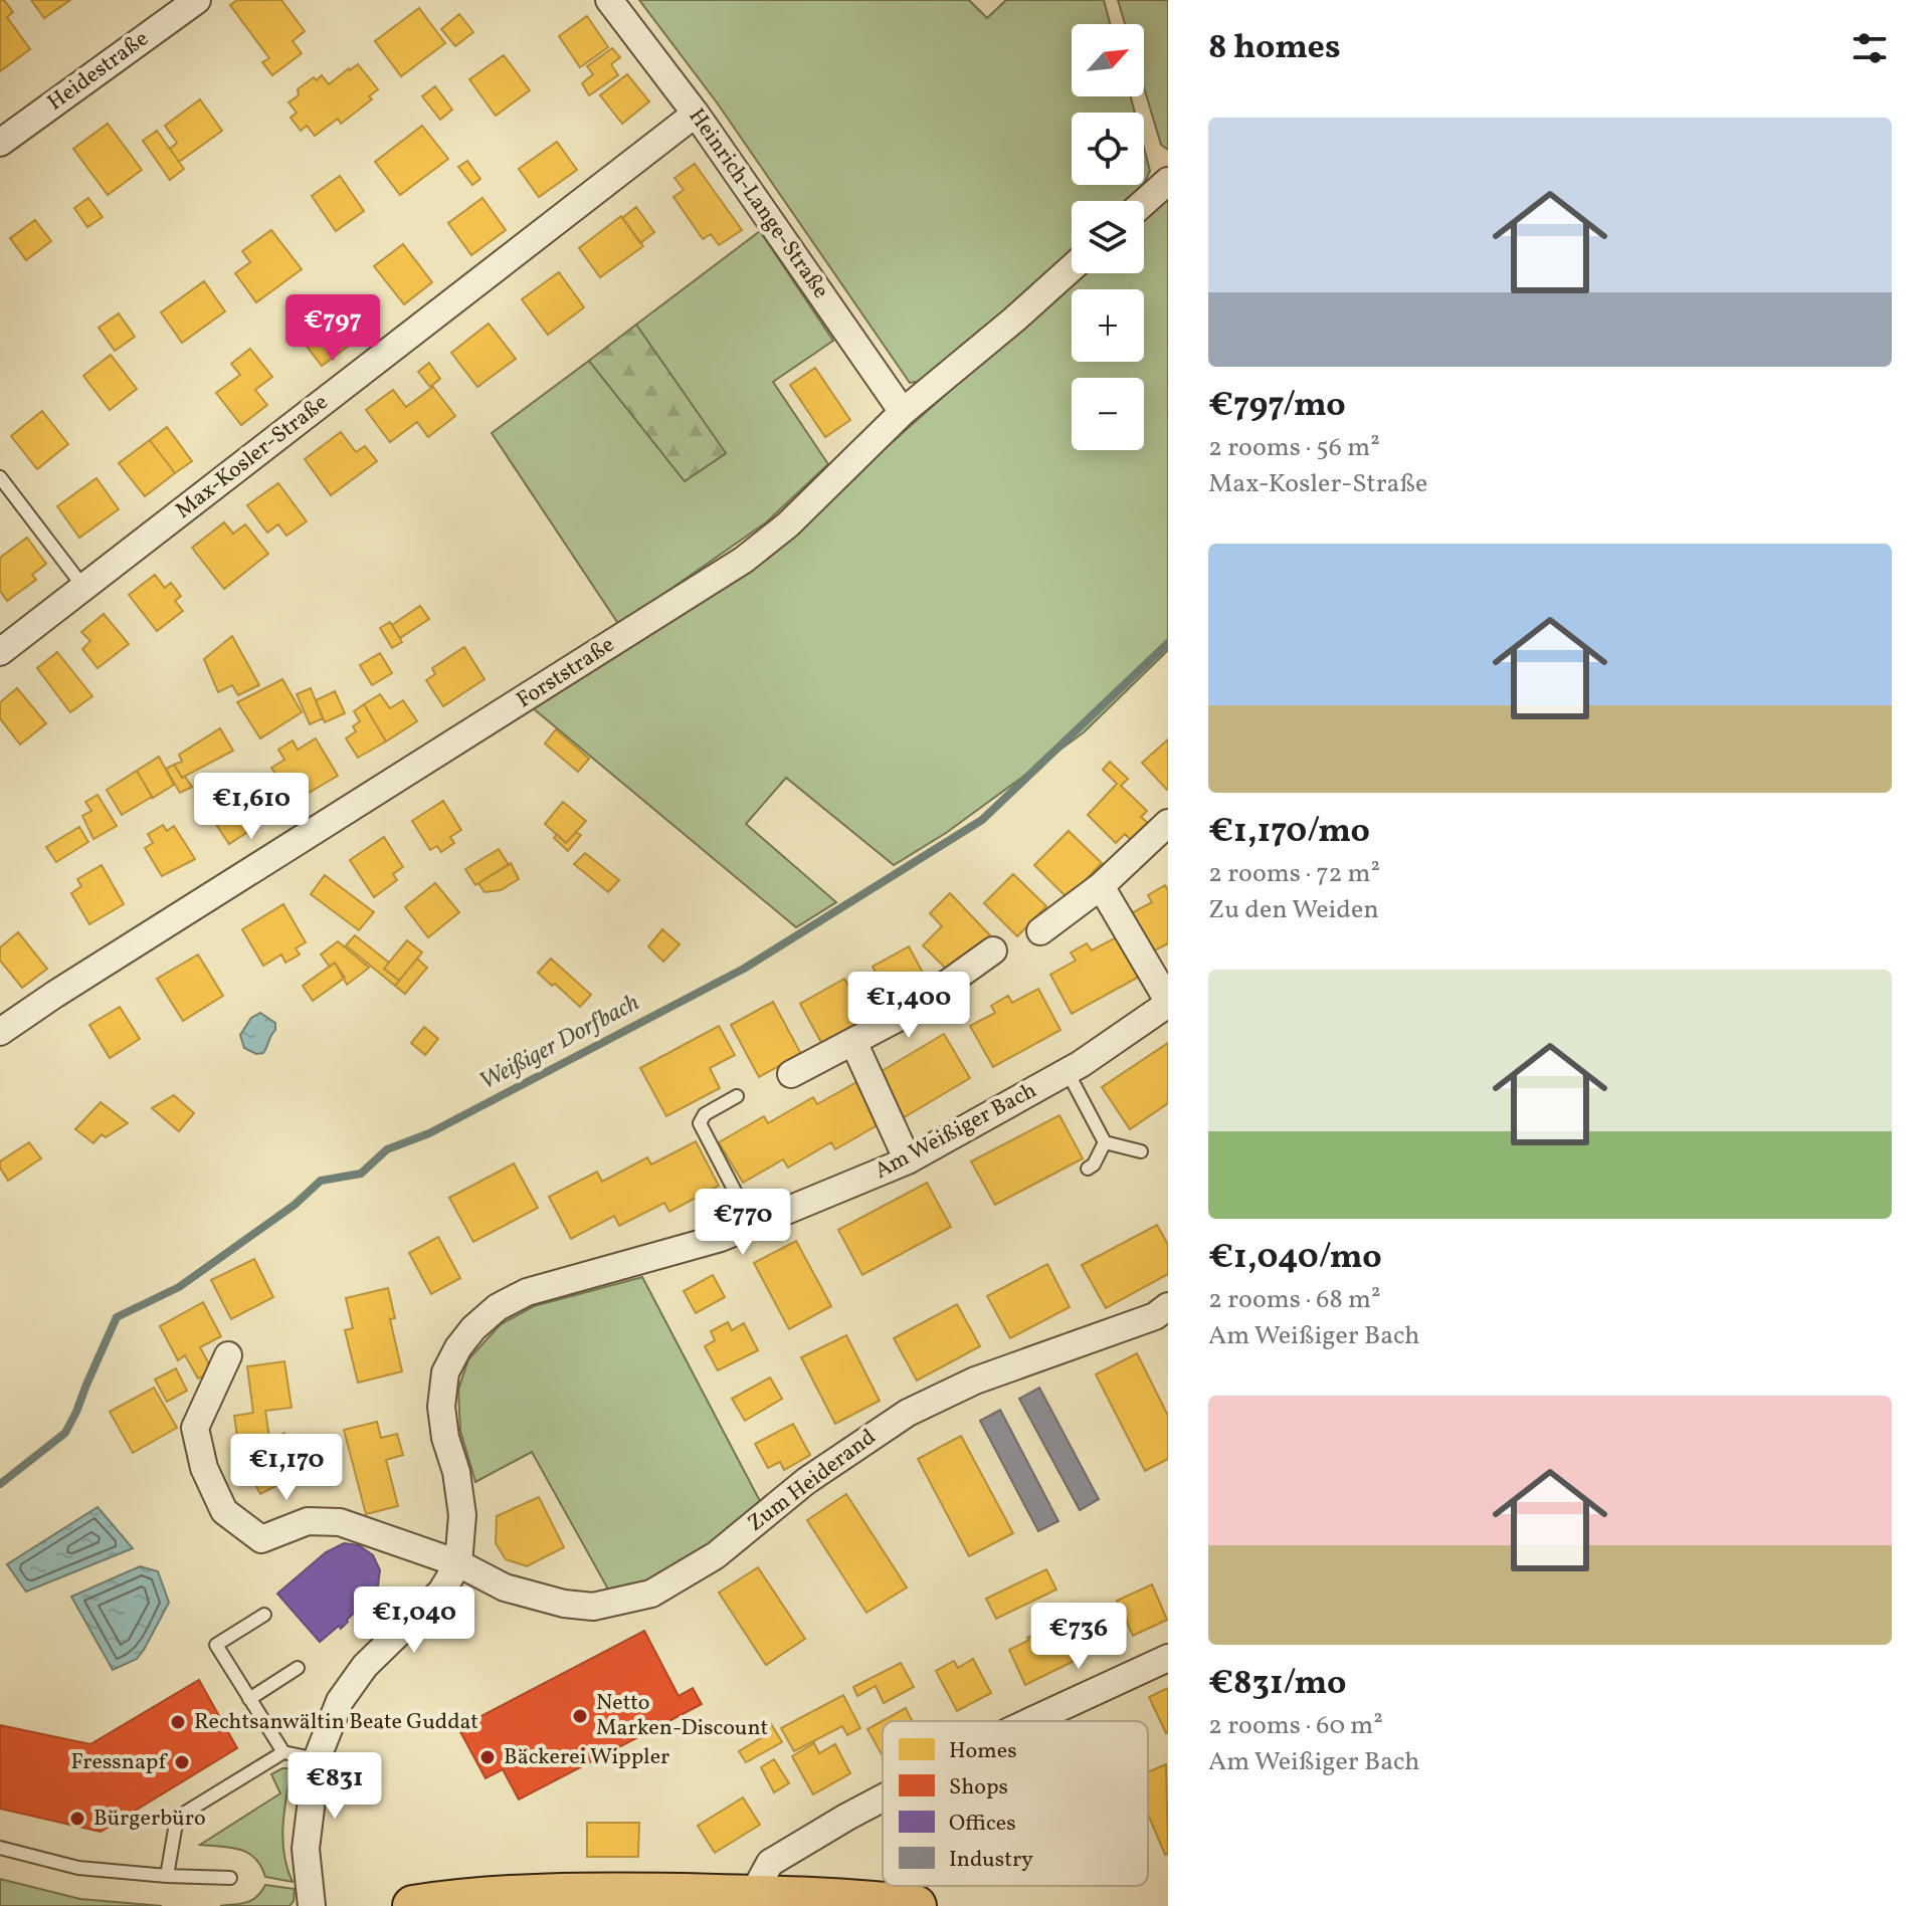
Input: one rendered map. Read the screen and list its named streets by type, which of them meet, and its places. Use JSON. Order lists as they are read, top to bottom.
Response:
{
  "streets": {
    "street": [
      "Heidestraße",
      "Heinrich-Lange-Straße",
      "Max-Kosler-Straße",
      "Forststraße",
      "Am Weißiger Bach",
      "Zum Heiderand"
    ]
  },
  "crossings": [
    ["Heinrich-Lange-Straße", "Max-Kosler-Straße"],
    ["Heinrich-Lange-Straße", "Forststraße"],
    ["Am Weißiger Bach", "Zum Heiderand"]
  ],
  "water": ["Weißiger Dorfbach"],
  "places": [
    "Netto Marken-Discount",
    "Rechtsanwältin Beate Guddat",
    "Bäckerei Wippler",
    "Fressnapf",
    "Bürgerbüro"
  ],
  "legend": [
    "Homes",
    "Shops",
    "Offices",
    "Industry"
  ],
  "north": "top right",
  "page": {
    "heading": "8 homes",
    "map_buttons": ["+", "−"],
    "list": [
      {
        "name": "€797/mo",
        "note": "2 rooms · 56 m² · Max-Kosler-Straße"
      },
      {
        "name": "€1,170/mo",
        "note": "2 rooms · 72 m² · Zu den Weiden"
      },
      {
        "name": "€1,040/mo",
        "note": "2 rooms · 68 m² · Am Weißiger Bach"
      },
      {
        "name": "€831/mo",
        "note": "2 rooms · 60 m² · Am Weißiger Bach"
      }
    ],
    "price": [
      "€797",
      "€1,610",
      "€1,400",
      "€770",
      "€1,170",
      "€1,040",
      "€736",
      "€831"
    ]
  }
}
